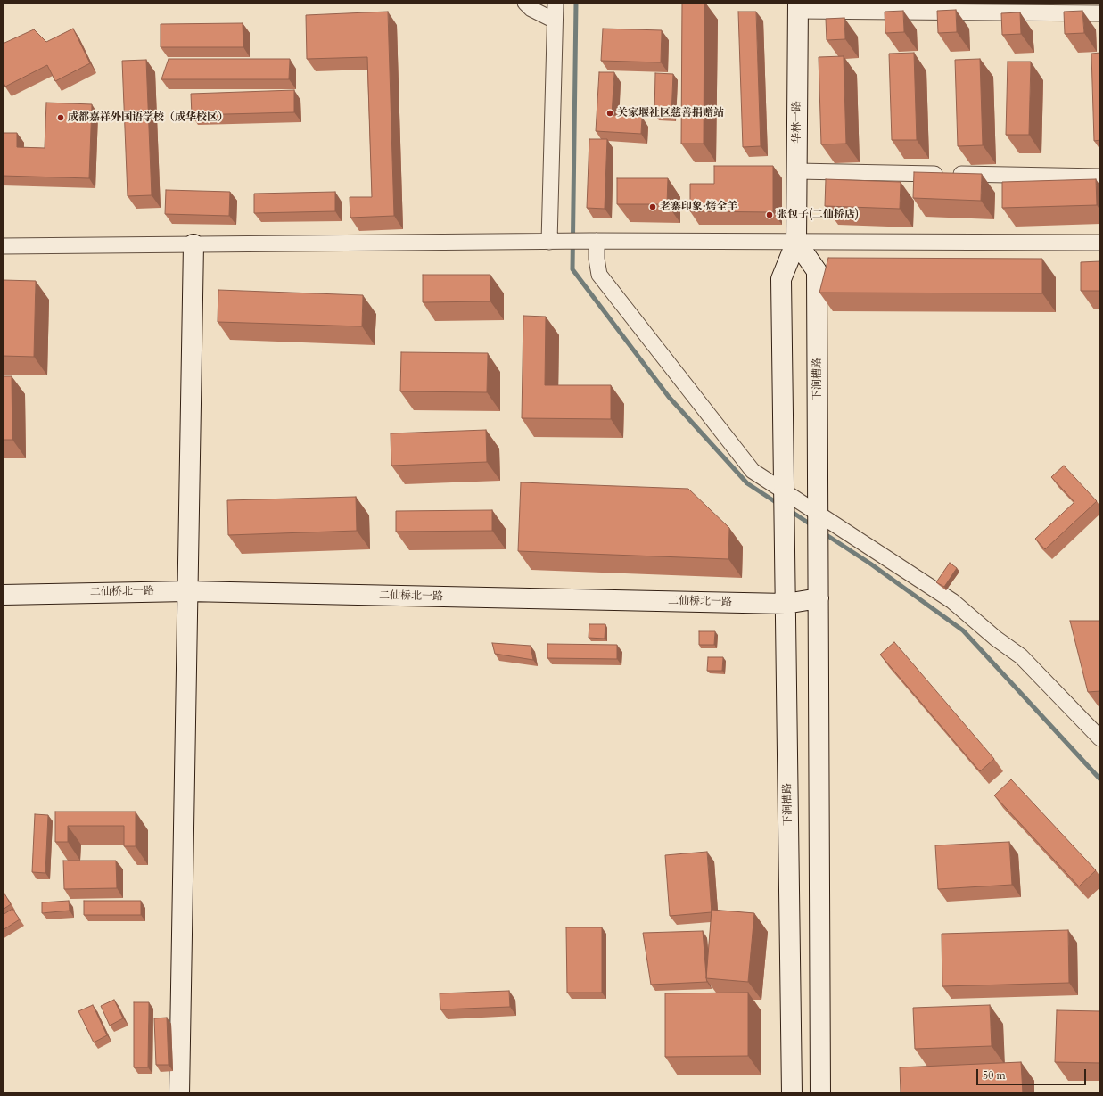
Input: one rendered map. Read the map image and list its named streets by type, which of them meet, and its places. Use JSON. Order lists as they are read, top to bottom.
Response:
{
  "streets": {
    "street": ["华林一路", "下涧槽路", "二仙桥北一路"]
  },
  "crossings": [
    ["华林一路", "下涧槽路"],
    ["下涧槽路", "二仙桥北一路"]
  ],
  "places": [
    "关家堰社区慈善捐赠站",
    "成都嘉祥外国语学校（成华校区）",
    "老寨印象·烤全羊",
    "张包子(二仙桥店)"
  ],
  "scale_bar": "50 m"
}
